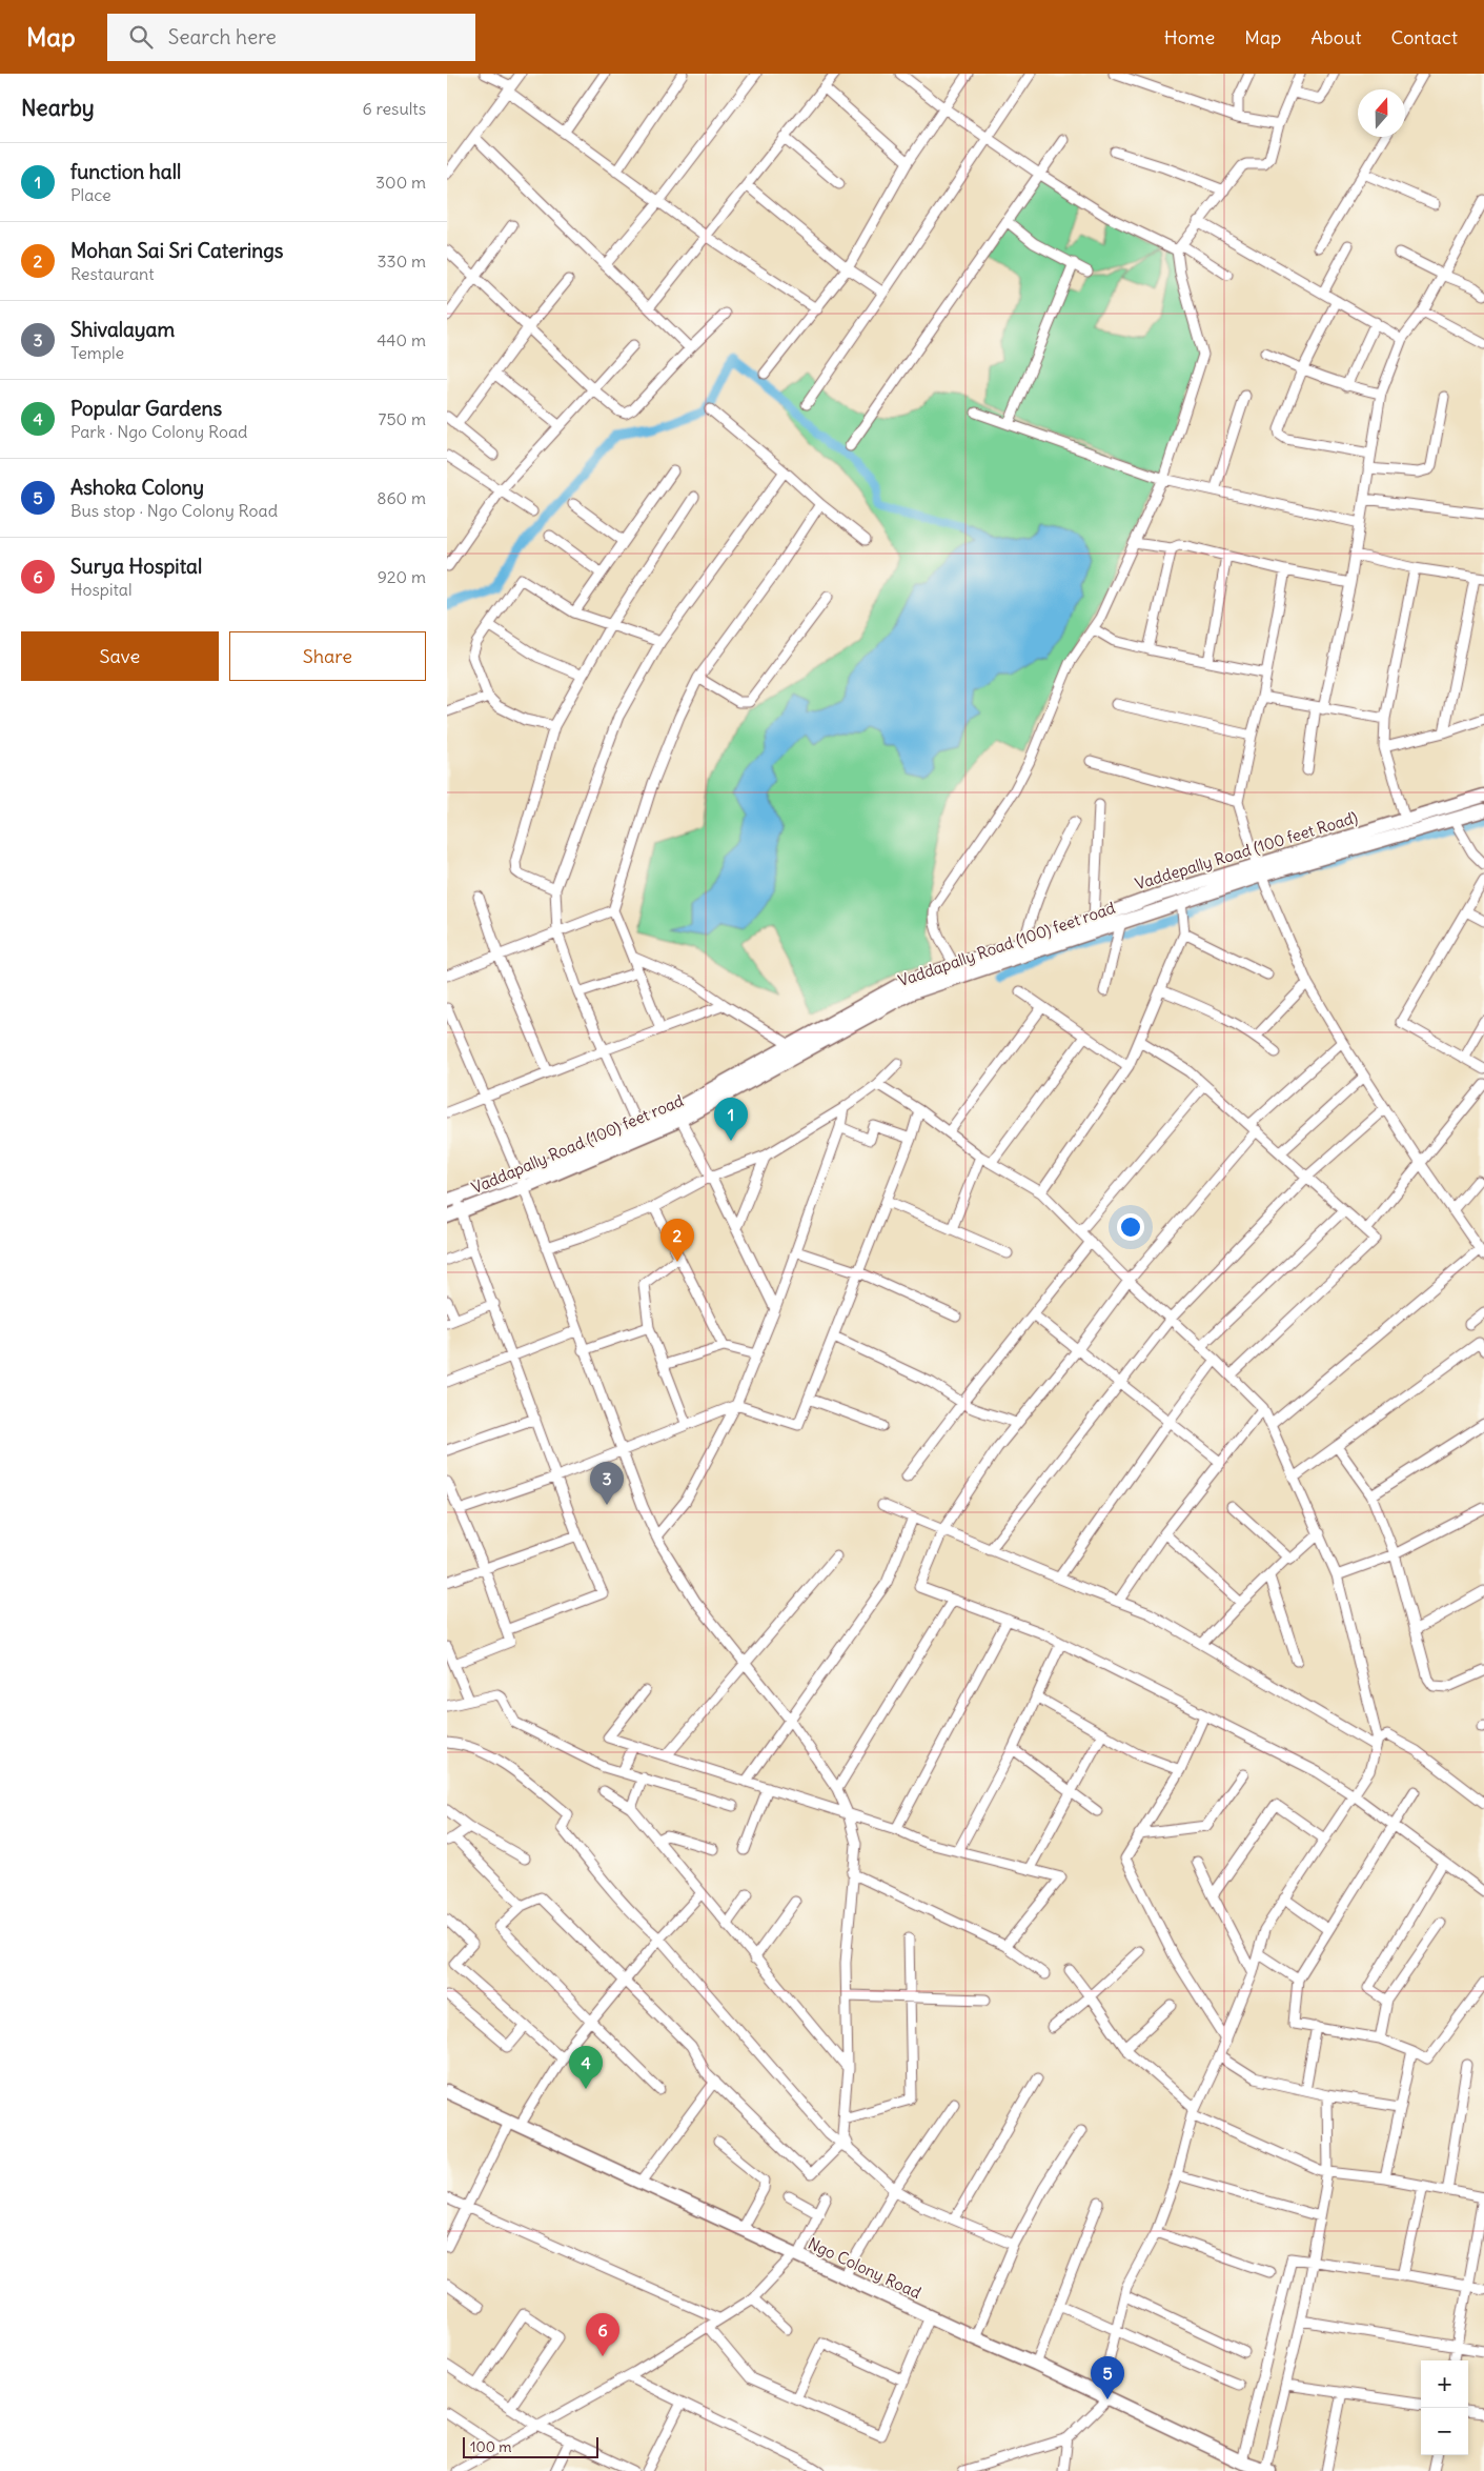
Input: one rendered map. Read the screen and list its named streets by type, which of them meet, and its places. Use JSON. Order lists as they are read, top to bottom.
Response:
{
  "streets": {
    "main road": ["Vaddepally Road (100 feet Road)", "Vaddapally Road (100) feet road", "Ngo Colony Road"]
  },
  "crossings": [
    ["Vaddepally Road (100 feet Road)", "Vaddapally Road (100) feet road"]
  ],
  "scale_bar": "100 m",
  "north": "top",
  "page": {
    "header": "Map",
    "search": "Search here",
    "nav": [
      "Home",
      "Map",
      "About",
      "Contact"
    ],
    "heading": ["Nearby", "6 results"],
    "list": [
      {
        "mark": "1",
        "name": "function hall",
        "note": "Place",
        "value": "300 m"
      },
      {
        "mark": "2",
        "name": "Mohan Sai Sri Caterings",
        "note": "Restaurant",
        "value": "330 m"
      },
      {
        "mark": "3",
        "name": "Shivalayam",
        "note": "Temple",
        "value": "440 m"
      },
      {
        "mark": "4",
        "name": "Popular Gardens",
        "note": "Park · Ngo Colony Road",
        "value": "750 m"
      },
      {
        "mark": "5",
        "name": "Ashoka Colony",
        "note": "Bus stop · Ngo Colony Road",
        "value": "860 m"
      },
      {
        "mark": "6",
        "name": "Surya Hospital",
        "note": "Hospital",
        "value": "920 m"
      }
    ],
    "buttons": ["Save", "Share"],
    "pins": [
      "1",
      "2",
      "3",
      "4",
      "6",
      "5"
    ],
    "map_buttons": ["+", "−"],
    "scale": "100 m"
  }
}
